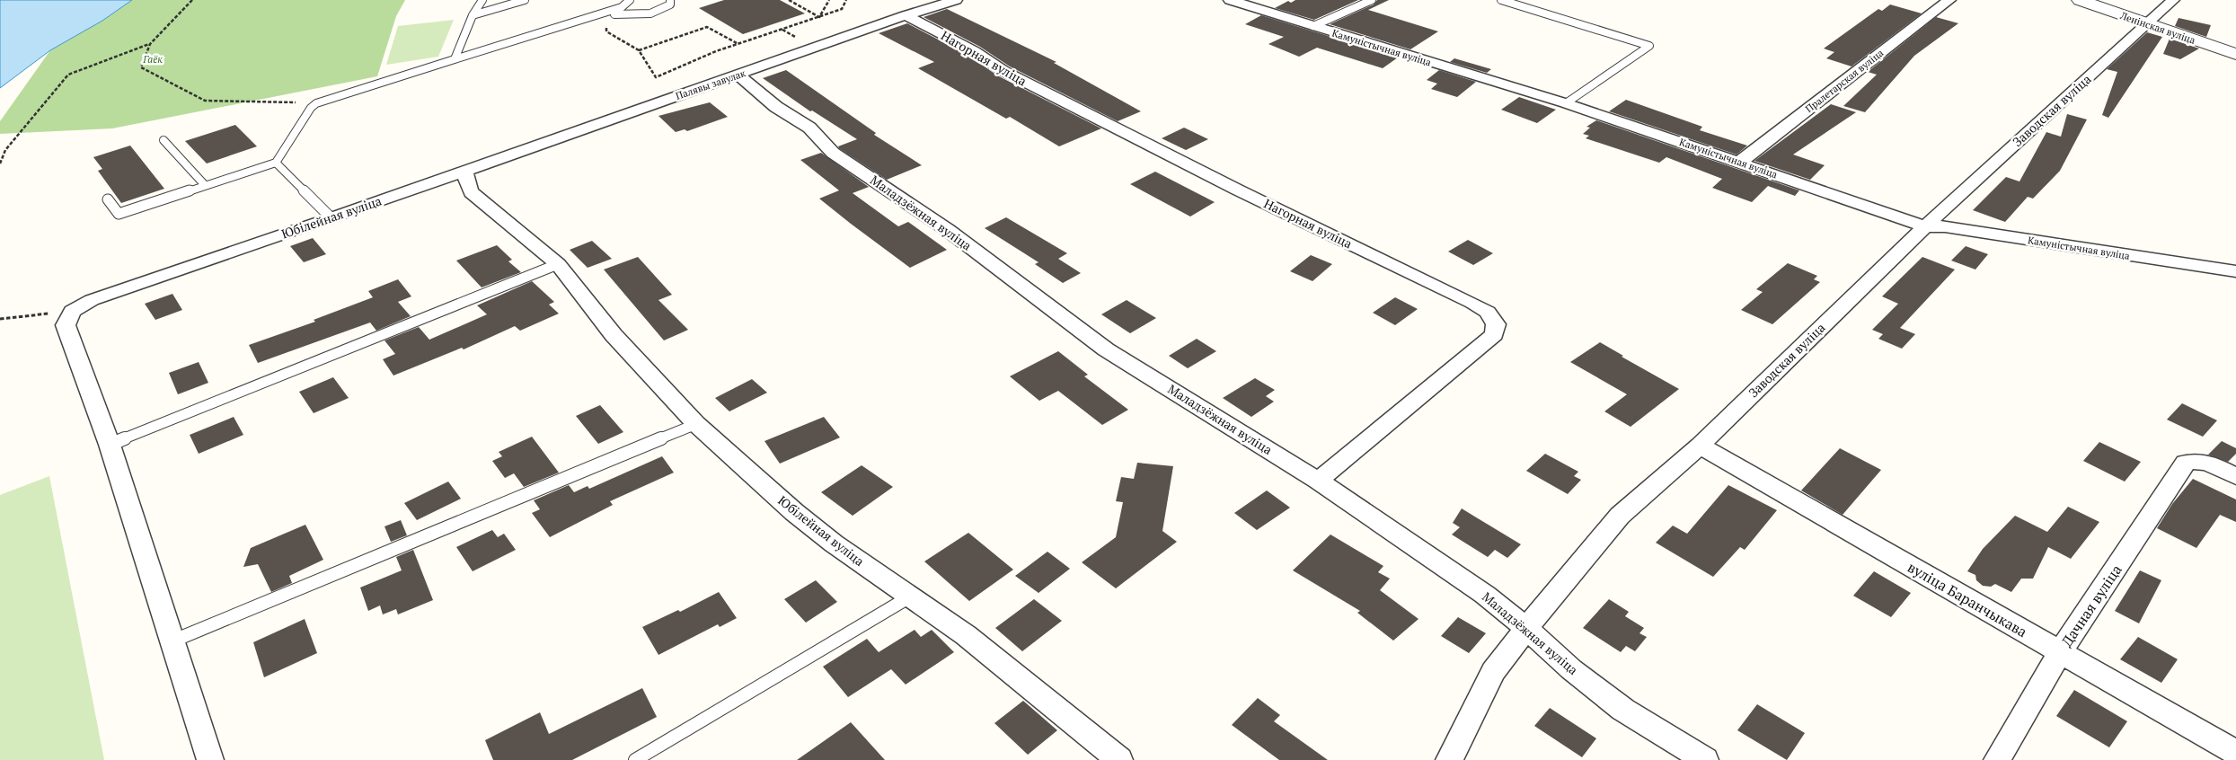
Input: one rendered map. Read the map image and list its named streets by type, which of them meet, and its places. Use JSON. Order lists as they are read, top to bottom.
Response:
{
  "streets": {
    "street": [
      "Ленінская вуліца",
      "Камуністычная вуліца",
      "Нагорная вуліца",
      "Пралетарская вуліца",
      "Палявы завулак",
      "Заводская вуліца",
      "Маладзёжная вуліца",
      "Юбілейная вуліца",
      "вуліца Баранчыкава",
      "Дачная вуліца"
    ]
  },
  "crossings": [
    ["Ленінская вуліца", "Заводская вуліца"],
    ["Камуністычная вуліца", "Пралетарская вуліца"],
    ["Камуністычная вуліца", "Заводская вуліца"],
    ["Нагорная вуліца", "Палявы завулак"],
    ["Нагорная вуліца", "Маладзёжная вуліца"],
    ["Палявы завулак", "Маладзёжная вуліца"],
    ["Палявы завулак", "Юбілейная вуліца"],
    ["Заводская вуліца", "Маладзёжная вуліца"],
    ["Заводская вуліца", "вуліца Баранчыкава"],
    ["вуліца Баранчыкава", "Дачная вуліца"]
  ],
  "parks": ["Гаёк"]
}
